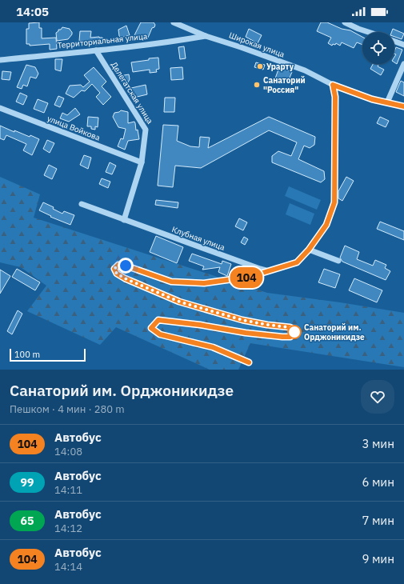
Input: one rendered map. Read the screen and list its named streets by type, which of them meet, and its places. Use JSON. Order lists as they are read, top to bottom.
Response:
{
  "streets": {
    "street": [
      "Территориальная улица",
      "Широкая улица",
      "Делегатская улица",
      "улица Войкова",
      "Клубная улица"
    ]
  },
  "crossings": [
    ["Территориальная улица", "Широкая улица"],
    ["Территориальная улица", "Делегатская улица"],
    ["Делегатская улица", "улица Войкова"],
    ["Делегатская улица", "Клубная улица"]
  ],
  "places": ["Урарту", "Санаторий \"Россия\"", "Санаторий им. Орджоникидзе"],
  "lines": ["bus line 104"],
  "scale_bar": "100 m",
  "page": {
    "status": "14:05",
    "on_map": "104",
    "scale": "100 m",
    "heading": ["Санаторий им. Орджоникидзе", "Пешком · 4 мин · 280 m"],
    "list": [
      {
        "mark": "104",
        "name": "Автобус",
        "note": "14:08",
        "value": "3 мин"
      },
      {
        "mark": "99",
        "name": "Автобус",
        "note": "14:11",
        "value": "6 мин"
      },
      {
        "mark": "65",
        "name": "Автобус",
        "note": "14:12",
        "value": "7 мин"
      },
      {
        "mark": "104",
        "name": "Автобус",
        "note": "14:14",
        "value": "9 мин"
      }
    ]
  }
}
